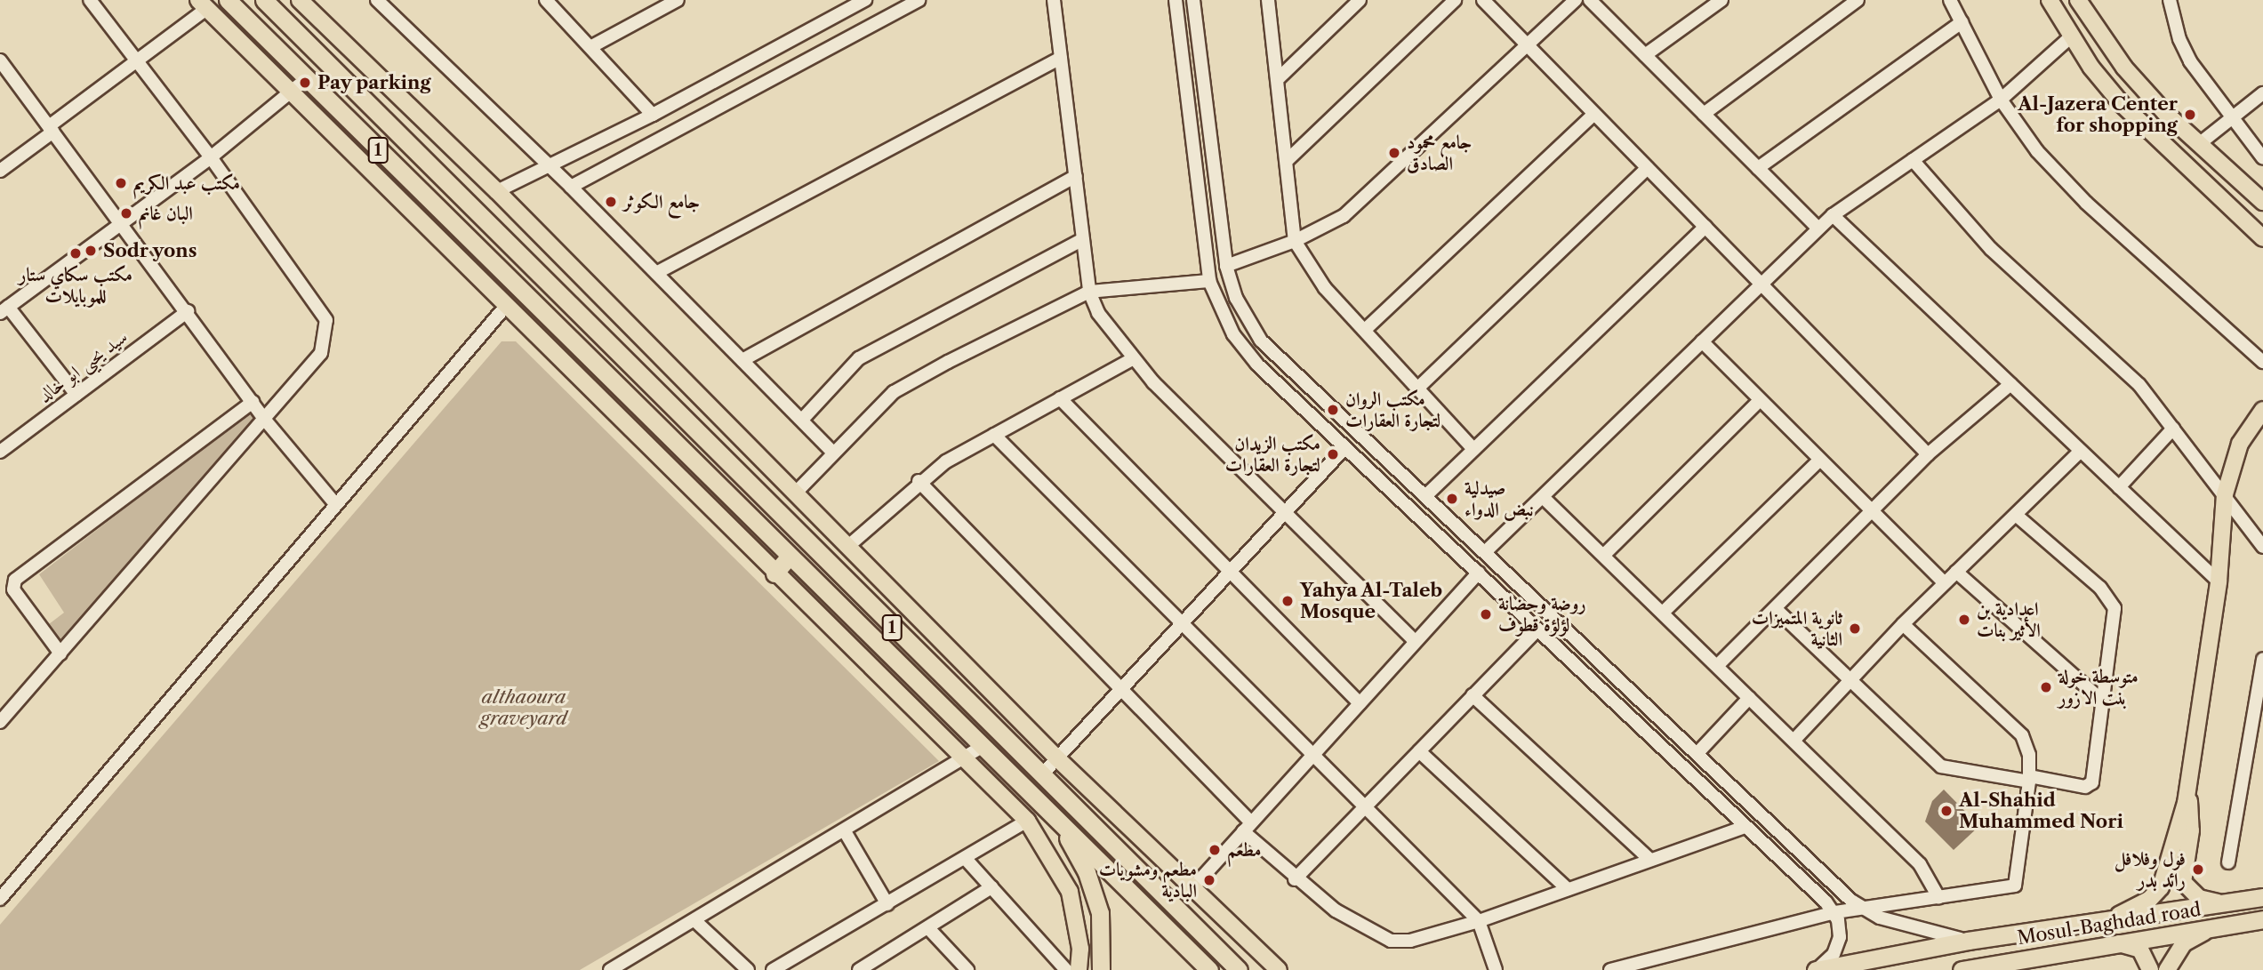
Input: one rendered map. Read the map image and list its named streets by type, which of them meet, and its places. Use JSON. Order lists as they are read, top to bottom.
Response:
{
  "streets": {
    "highway": ["1", "Mosul-Baghdad road"],
    "street": ["سيد يحيى ابو خالد"]
  },
  "parks": ["althaoura graveyard"],
  "places": [
    "Pay parking",
    "Al-Jazera Center for shopping",
    "جامع محمود الصادق",
    "مكتب عبد الكريم",
    "جامع الكوثر",
    "البان غانم",
    "Sodr yons",
    "مكتب سكاي ستار للموبايلات",
    "مكتب الروان لتجارة العقارات",
    "مكتب الزيدان لتجارة العقارات",
    "صيدلية نبض الدواء",
    "Yahya Al-Taleb Mosque",
    "روضة وحضانة لؤلؤة قطوف",
    "اعدادية بن الأثير بنات",
    "ثانوية المتميزات الثانية",
    "متوسطة خولة بنت الازور",
    "Al-Shahid Muhammed Nori",
    "مطعم",
    "فول وفلافل رائد بدر",
    "مطعم ومشويات البادية"
  ]
}
